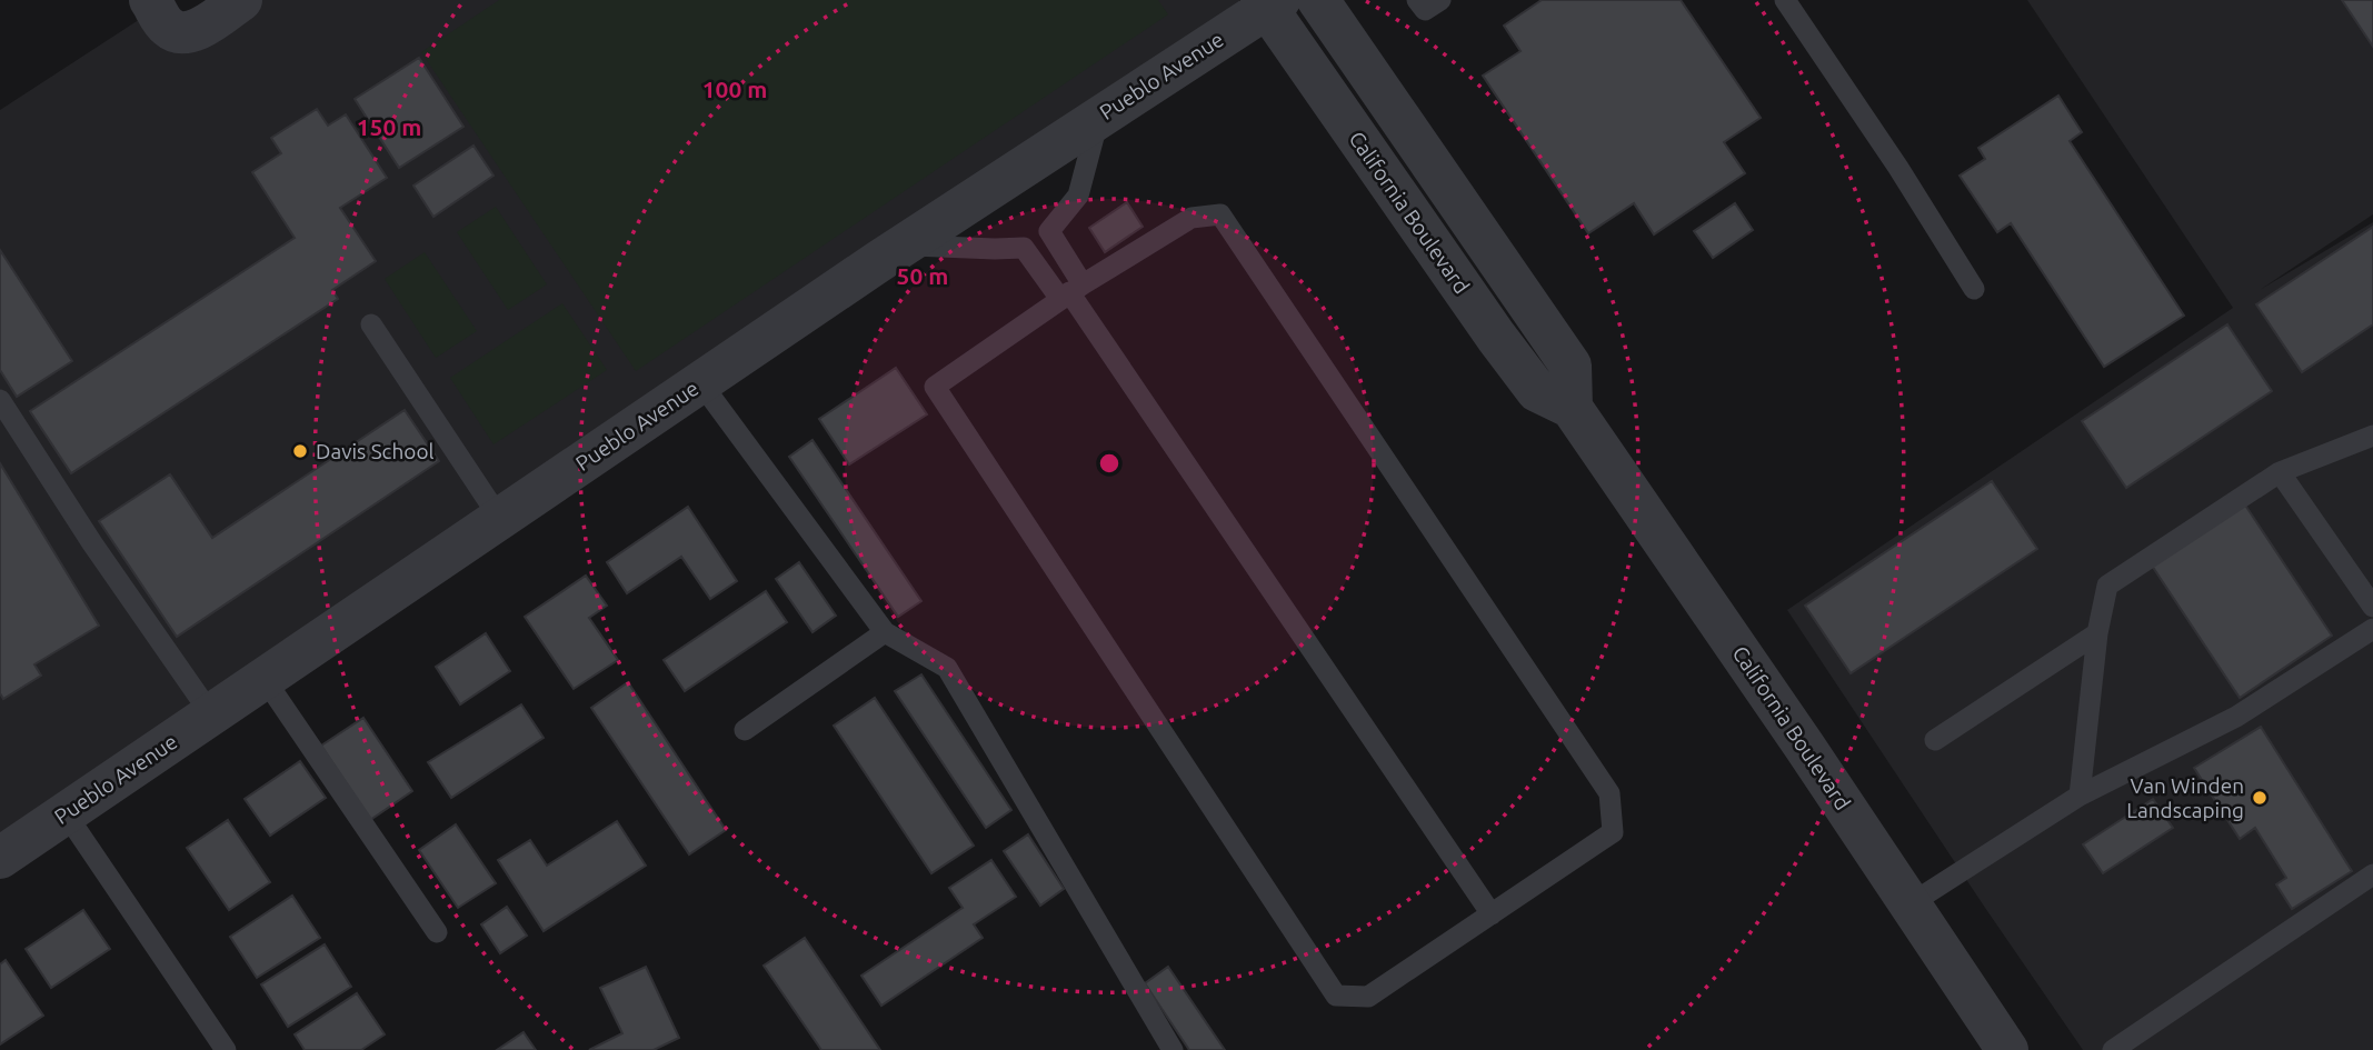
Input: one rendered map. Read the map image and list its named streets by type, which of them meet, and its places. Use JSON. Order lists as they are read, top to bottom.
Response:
{
  "streets": {
    "street": ["Pueblo Avenue", "California Boulevard"]
  },
  "crossings": [
    ["Pueblo Avenue", "California Boulevard"]
  ],
  "places": ["Davis School", "Van Winden Landscaping"],
  "rings": ["100 m", "150 m", "50 m"]
}
